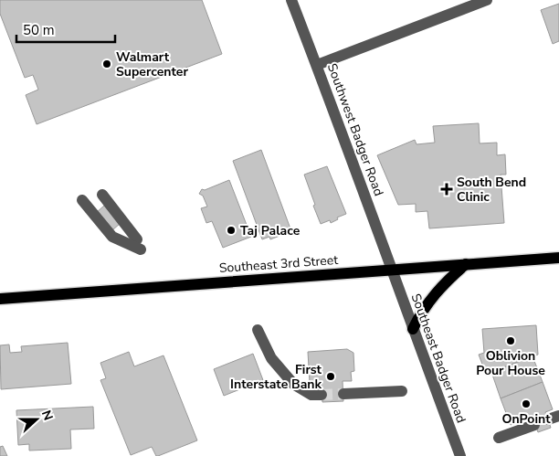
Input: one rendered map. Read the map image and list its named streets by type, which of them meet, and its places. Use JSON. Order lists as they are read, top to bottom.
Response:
{
  "streets": {
    "main road": ["Southeast 3rd Street"],
    "street": ["Southwest Badger Road", "Southeast Badger Road"]
  },
  "crossings": [
    ["Southwest Badger Road", "Southeast 3rd Street"],
    ["Southwest Badger Road", "Southeast Badger Road"],
    ["Southeast 3rd Street", "Southeast Badger Road"]
  ],
  "places": {
    "other": [
      "Walmart Supercenter",
      "Taj Palace",
      "Oblivion Pour House",
      "First Interstate Bank",
      "OnPoint"
    ],
    "health": ["South Bend Clinic"]
  },
  "scale_bar": "50 m",
  "north": "right"
}
